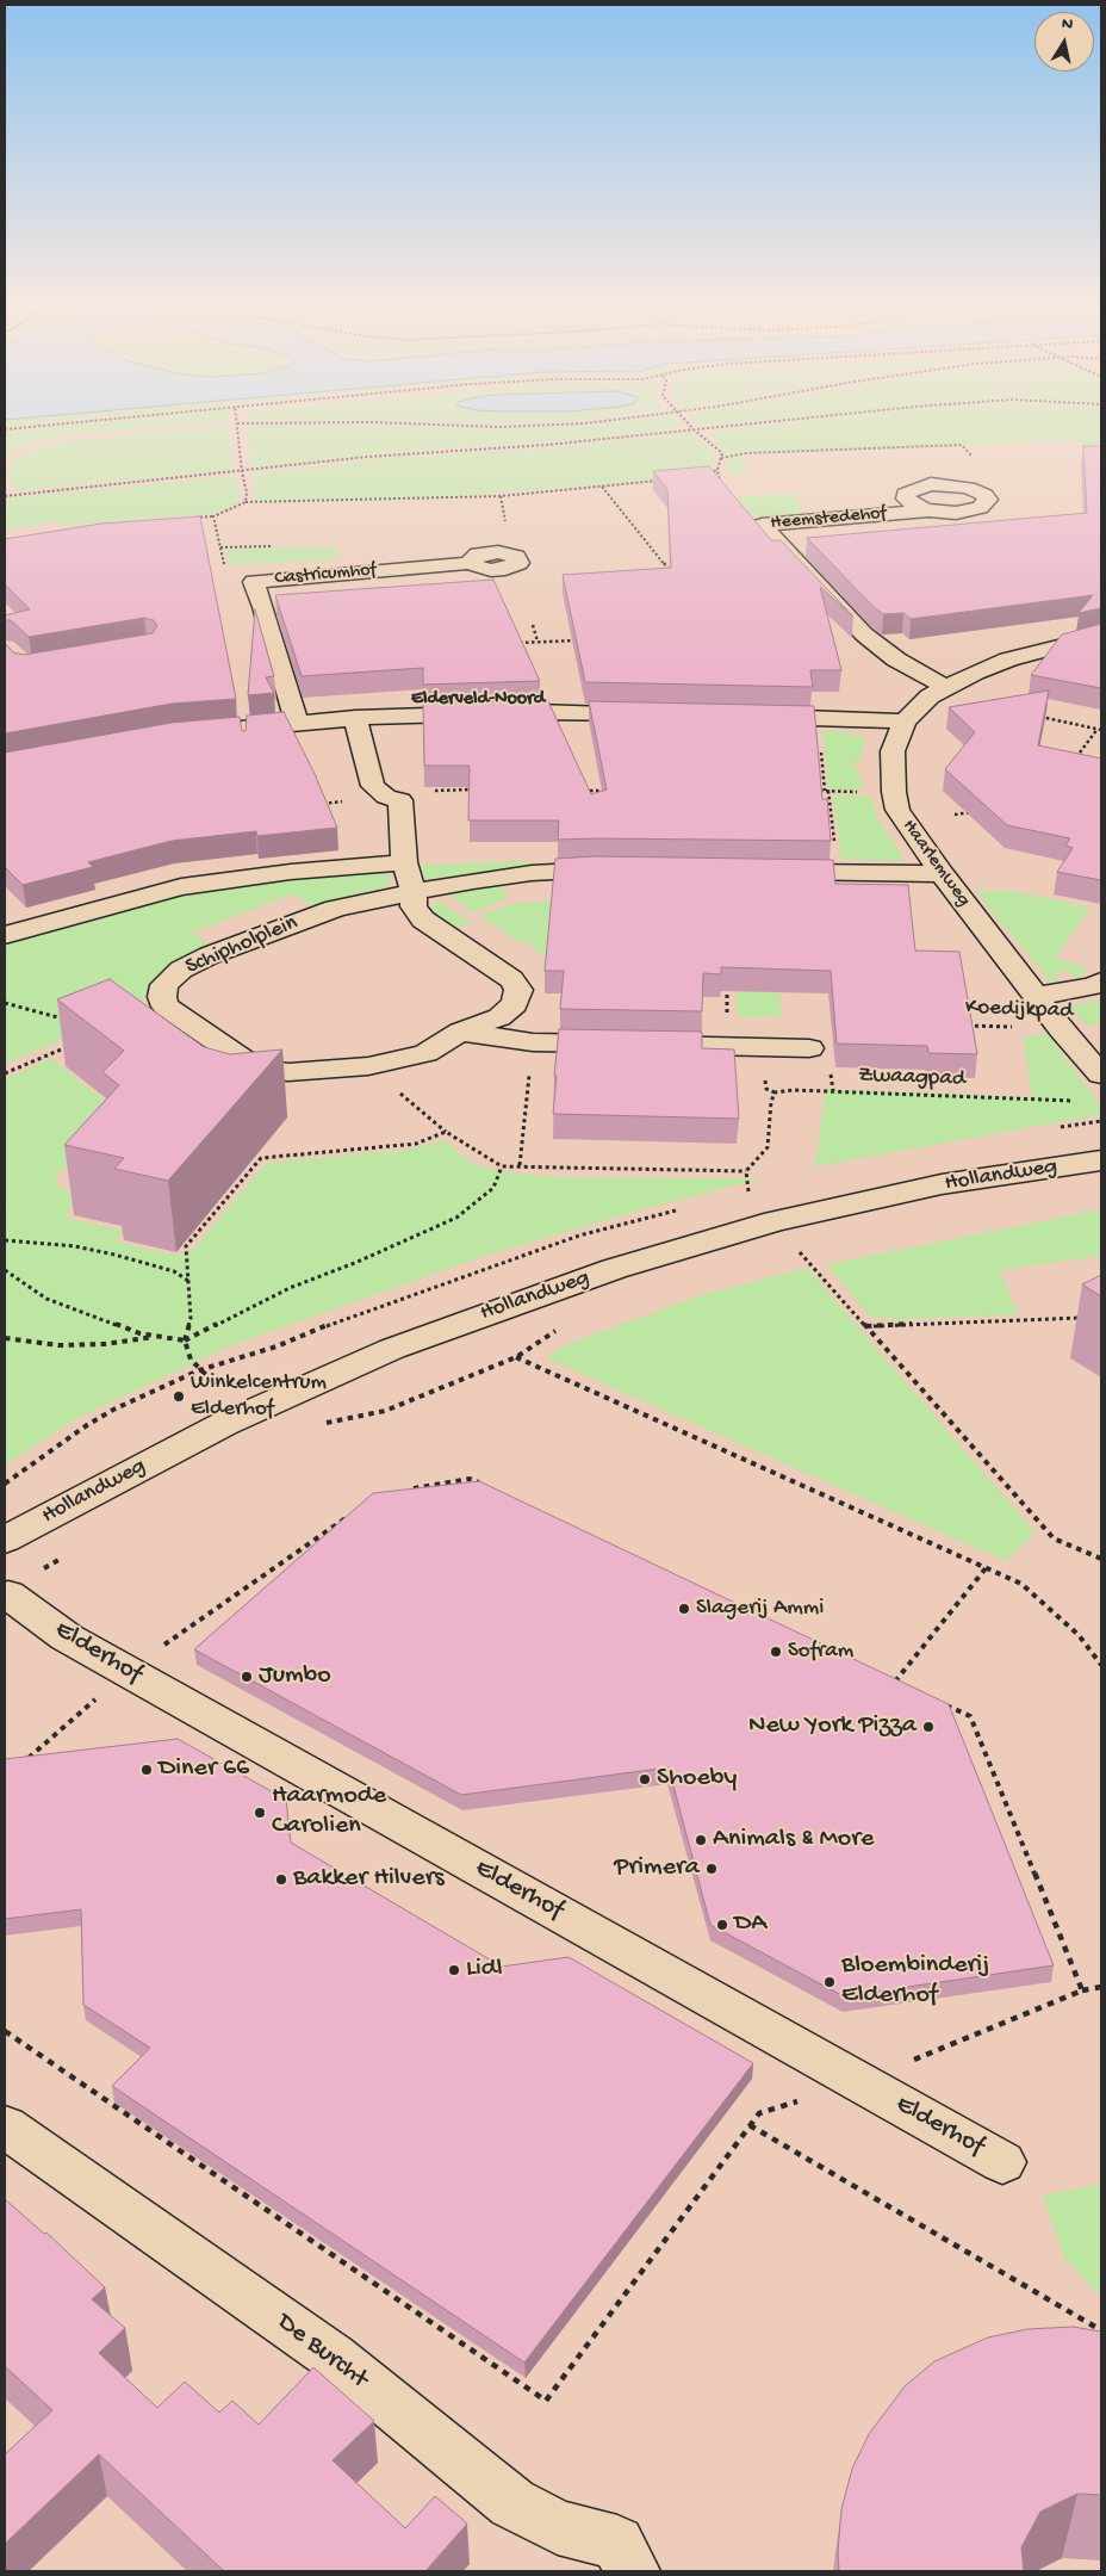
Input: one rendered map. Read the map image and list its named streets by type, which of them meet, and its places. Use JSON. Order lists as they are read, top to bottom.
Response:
{
  "streets": {
    "street": [
      "Heemstedehof",
      "Castricumhof",
      "Haarlemweg",
      "Schipholplein",
      "Hollandweg",
      "Elderhof",
      "De Burcht"
    ],
    "path": ["Koedijkpad", "Zwaagpad"]
  },
  "crossings": [
    ["Heemstedehof", "Haarlemweg"],
    ["Haarlemweg", "Koedijkpad"]
  ],
  "districts": ["Elderveld-Noord"],
  "places": [
    "Winkelcentrum Elderhof",
    "Slagerij Ammi",
    "Sofram",
    "Jumbo",
    "New York Pizza",
    "Diner 66",
    "Shoeby",
    "Haarmode Carolien",
    "Animals & More",
    "Primera",
    "Bakker Hilvers",
    "DA",
    "Lidl",
    "Bloembinderij Elderhof"
  ],
  "north": "top"
}
